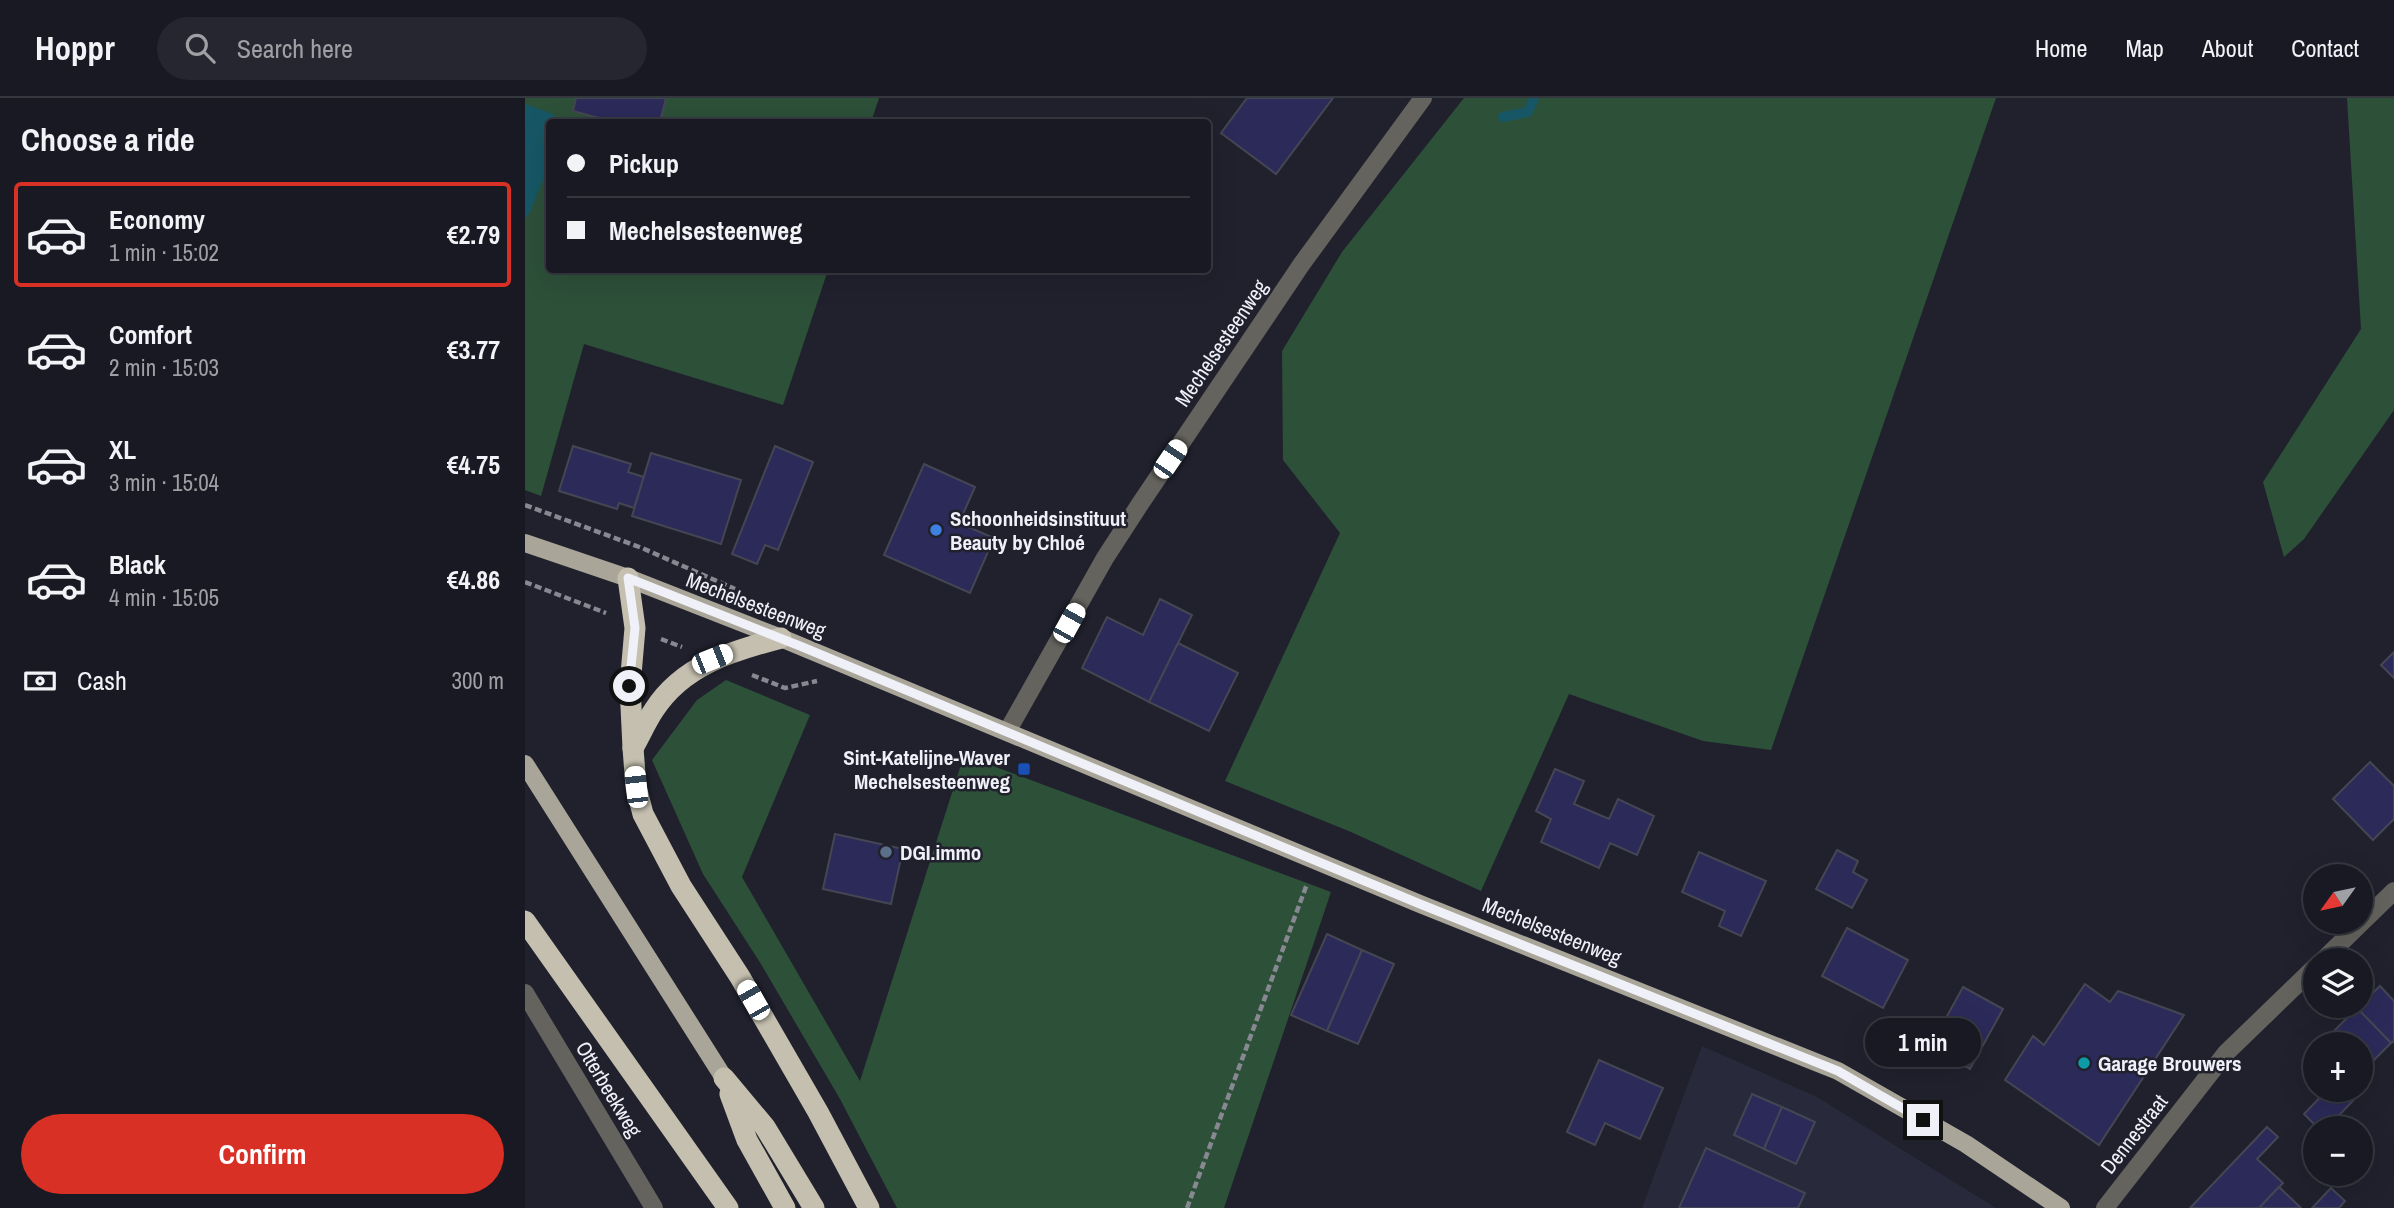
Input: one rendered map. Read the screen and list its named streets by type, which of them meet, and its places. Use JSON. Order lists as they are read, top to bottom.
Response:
{
  "streets": {
    "main road": ["Mechelsesteenweg"],
    "street": ["Otterbeekweg", "Dennestraat"]
  },
  "places": {
    "other": ["Schoonheidsinstituut Beauty by Chloé", "DGI.immo", "Garage Brouwers"],
    "transit": ["Sint-Katelijne-Waver Mechelsesteenweg"]
  },
  "north": "bottom left",
  "page": {
    "header": "Hoppr",
    "search": "Search here",
    "nav": [
      "Home",
      "Map",
      "About",
      "Contact"
    ],
    "heading": "Choose a ride",
    "banner": ["Pickup", "Mechelsesteenweg"],
    "list": [
      {
        "name": "Economy",
        "note": "1 min · 15:02",
        "value": "€2.79"
      },
      {
        "name": "Comfort",
        "note": "2 min · 15:03",
        "value": "€3.77"
      },
      {
        "name": "XL",
        "note": "3 min · 15:04",
        "value": "€4.75"
      },
      {
        "name": "Black",
        "note": "4 min · 15:05",
        "value": "€4.86"
      }
    ],
    "pay": ["Cash", "300 m"],
    "map_buttons": ["+", "−"],
    "bubble": "1 min",
    "buttons": "Confirm"
  }
}
